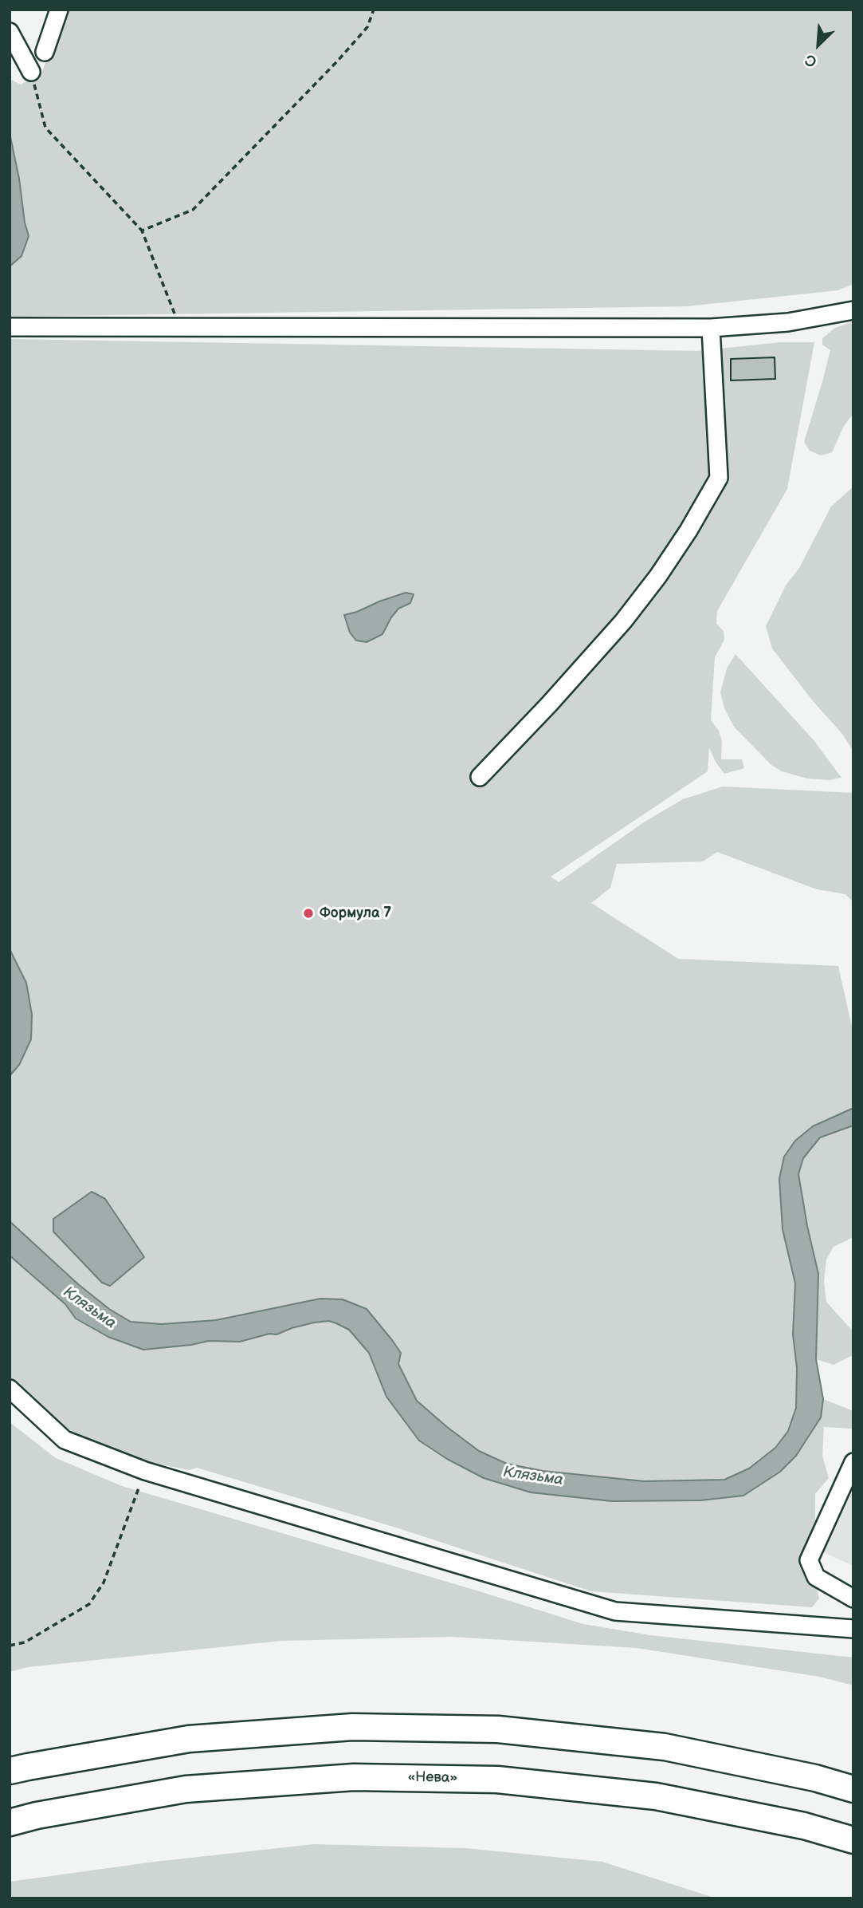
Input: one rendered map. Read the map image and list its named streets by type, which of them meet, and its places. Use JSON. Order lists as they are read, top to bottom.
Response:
{
  "streets": {
    "highway": ["«Нева»"]
  },
  "water": ["Клязьма"],
  "places": ["Формула 7"],
  "north": "bottom left"
}
